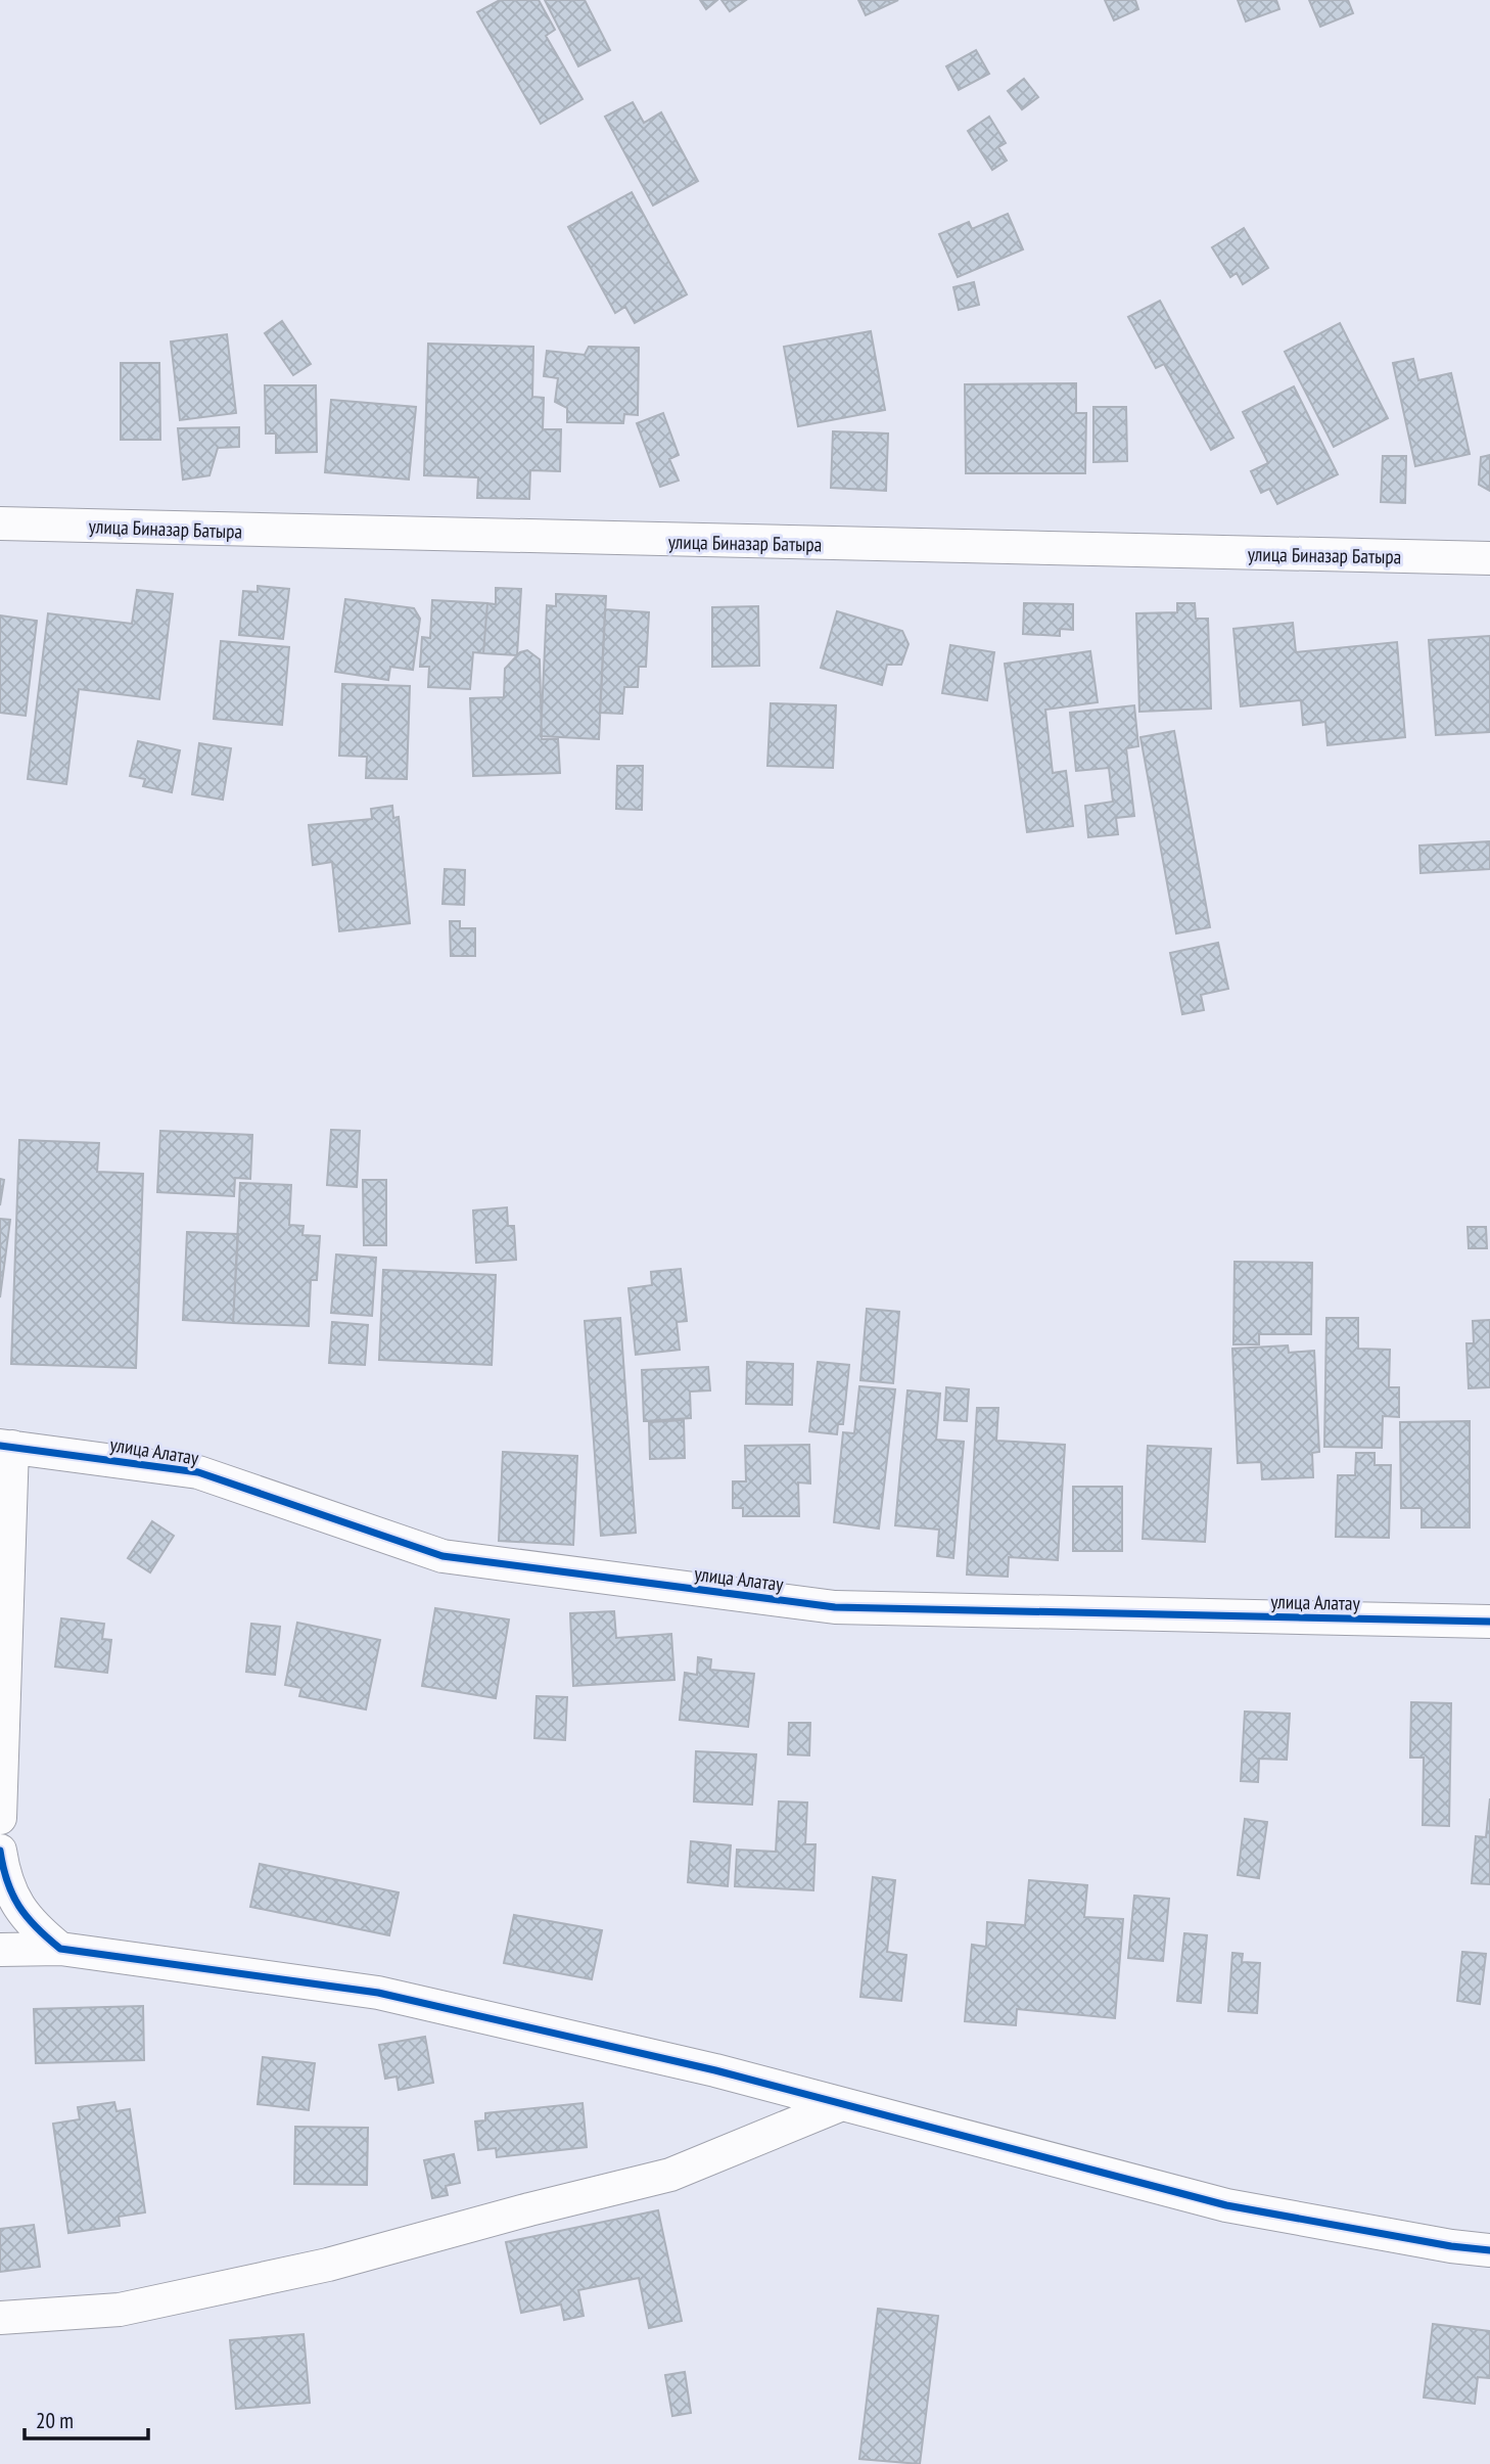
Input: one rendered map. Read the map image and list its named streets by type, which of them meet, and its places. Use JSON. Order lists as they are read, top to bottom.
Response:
{
  "streets": {
    "street": ["улица Биназар Батыра", "улица Алатау"]
  },
  "scale_bar": "20 m"
}
